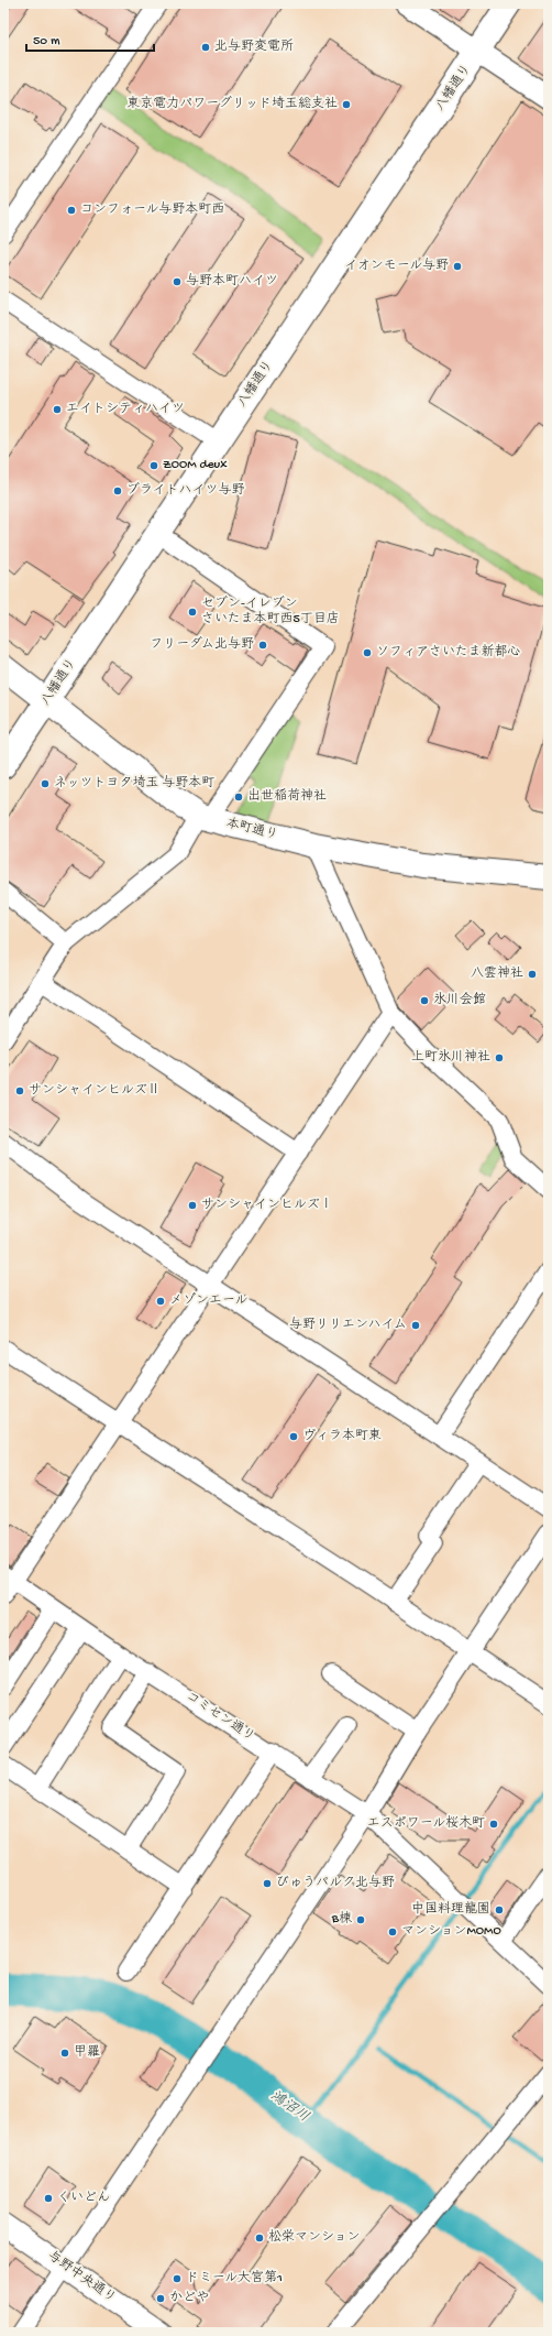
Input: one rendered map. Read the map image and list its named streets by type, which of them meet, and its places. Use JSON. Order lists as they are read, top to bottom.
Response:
{
  "streets": {
    "main road": ["八幡通り", "本町通り"],
    "street": ["コミセン通り", "与野中央通り"]
  },
  "crossings": [
    ["八幡通り", "本町通り"]
  ],
  "water": ["鴻沼川"],
  "places": [
    "北与野変電所",
    "東京電力パワーグリッド埼玉総支社",
    "コンフォール与野本町西",
    "イオンモール与野",
    "与野本町ハイツ",
    "エイトシティハイツ",
    "ZOOM deux",
    "ブライトハイツ与野",
    "セブン-イレブン さいたま本町西5丁目店",
    "フリーダム北与野",
    "ソフィアさいたま新都心",
    "ネッツトヨタ埼玉 与野本町",
    "出世稲荷神社",
    "八雲神社",
    "氷川会館",
    "上町氷川神社",
    "サンシャインヒルズⅡ",
    "サンシャインヒルズⅠ",
    "メゾンエール",
    "与野リリエンハイム",
    "ヴィラ本町東",
    "エスポワール桜木町",
    "びゅうパルク北与野",
    "中国料理龍園",
    "B棟",
    "マンションMOMO",
    "甲羅",
    "くいどん",
    "松栄マンション",
    "ドミール大宮第1",
    "かどや"
  ],
  "scale_bar": "50 m"
}
